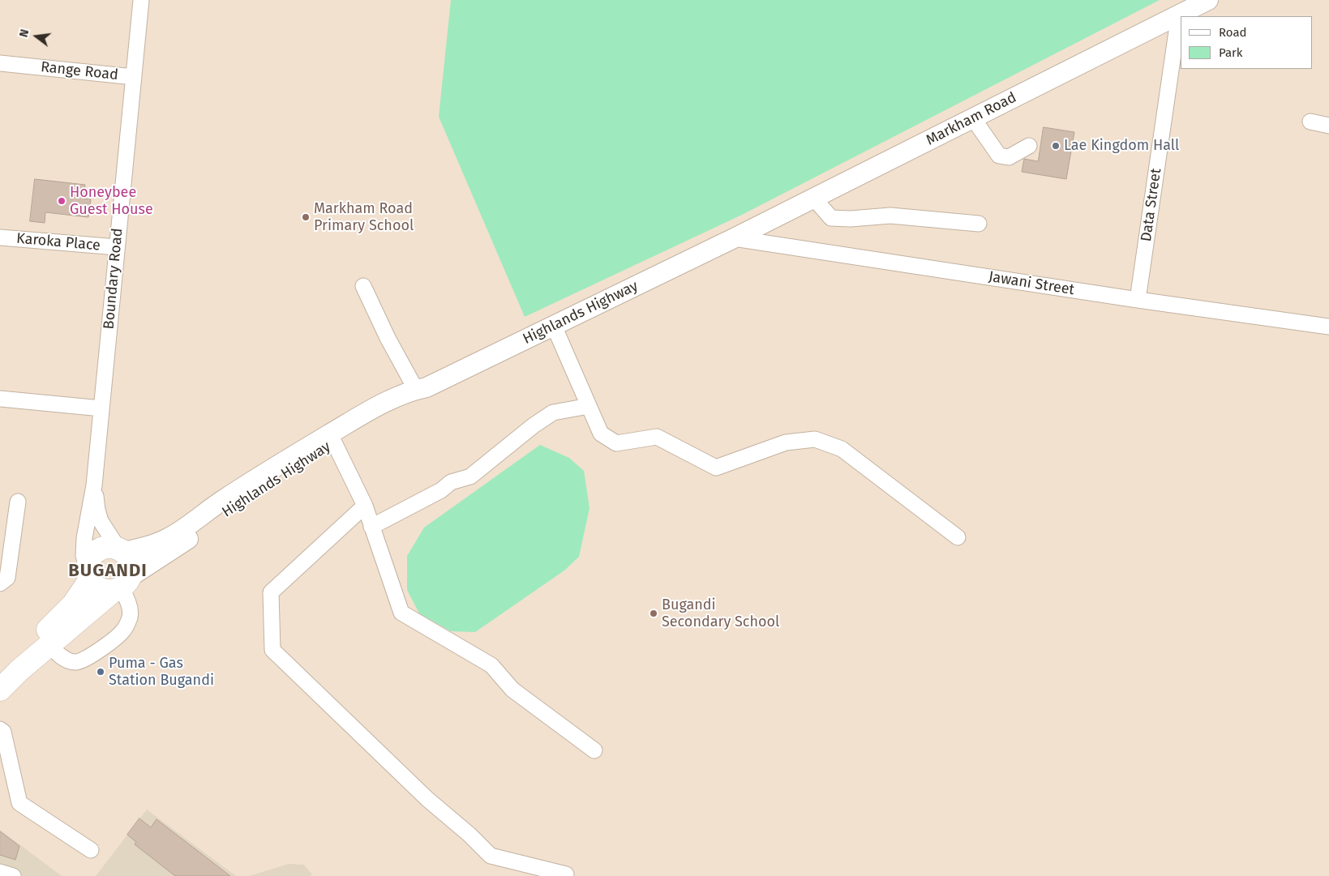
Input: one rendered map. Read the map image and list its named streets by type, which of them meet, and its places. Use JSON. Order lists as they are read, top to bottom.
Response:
{
  "streets": {
    "main road": ["Markham Road", "Highlands Highway"],
    "street": [
      "Range Road",
      "Data Street",
      "Karoka Place",
      "Boundary Road",
      "Jawani Street"
    ]
  },
  "crossings": [
    ["Range Road", "Boundary Road"],
    ["Markham Road", "Data Street"],
    ["Markham Road", "Jawani Street"],
    ["Markham Road", "Highlands Highway"],
    ["Data Street", "Jawani Street"],
    ["Karoka Place", "Boundary Road"],
    ["Jawani Street", "Highlands Highway"]
  ],
  "districts": ["BUGANDI"],
  "places": [
    "Lae Kingdom Hall",
    "Honeybee Guest House",
    "Markham Road Primary School",
    "Bugandi Secondary School",
    "Puma - Gas Station Bugandi"
  ],
  "legend": ["Road", "Park"],
  "north": "left"
}
